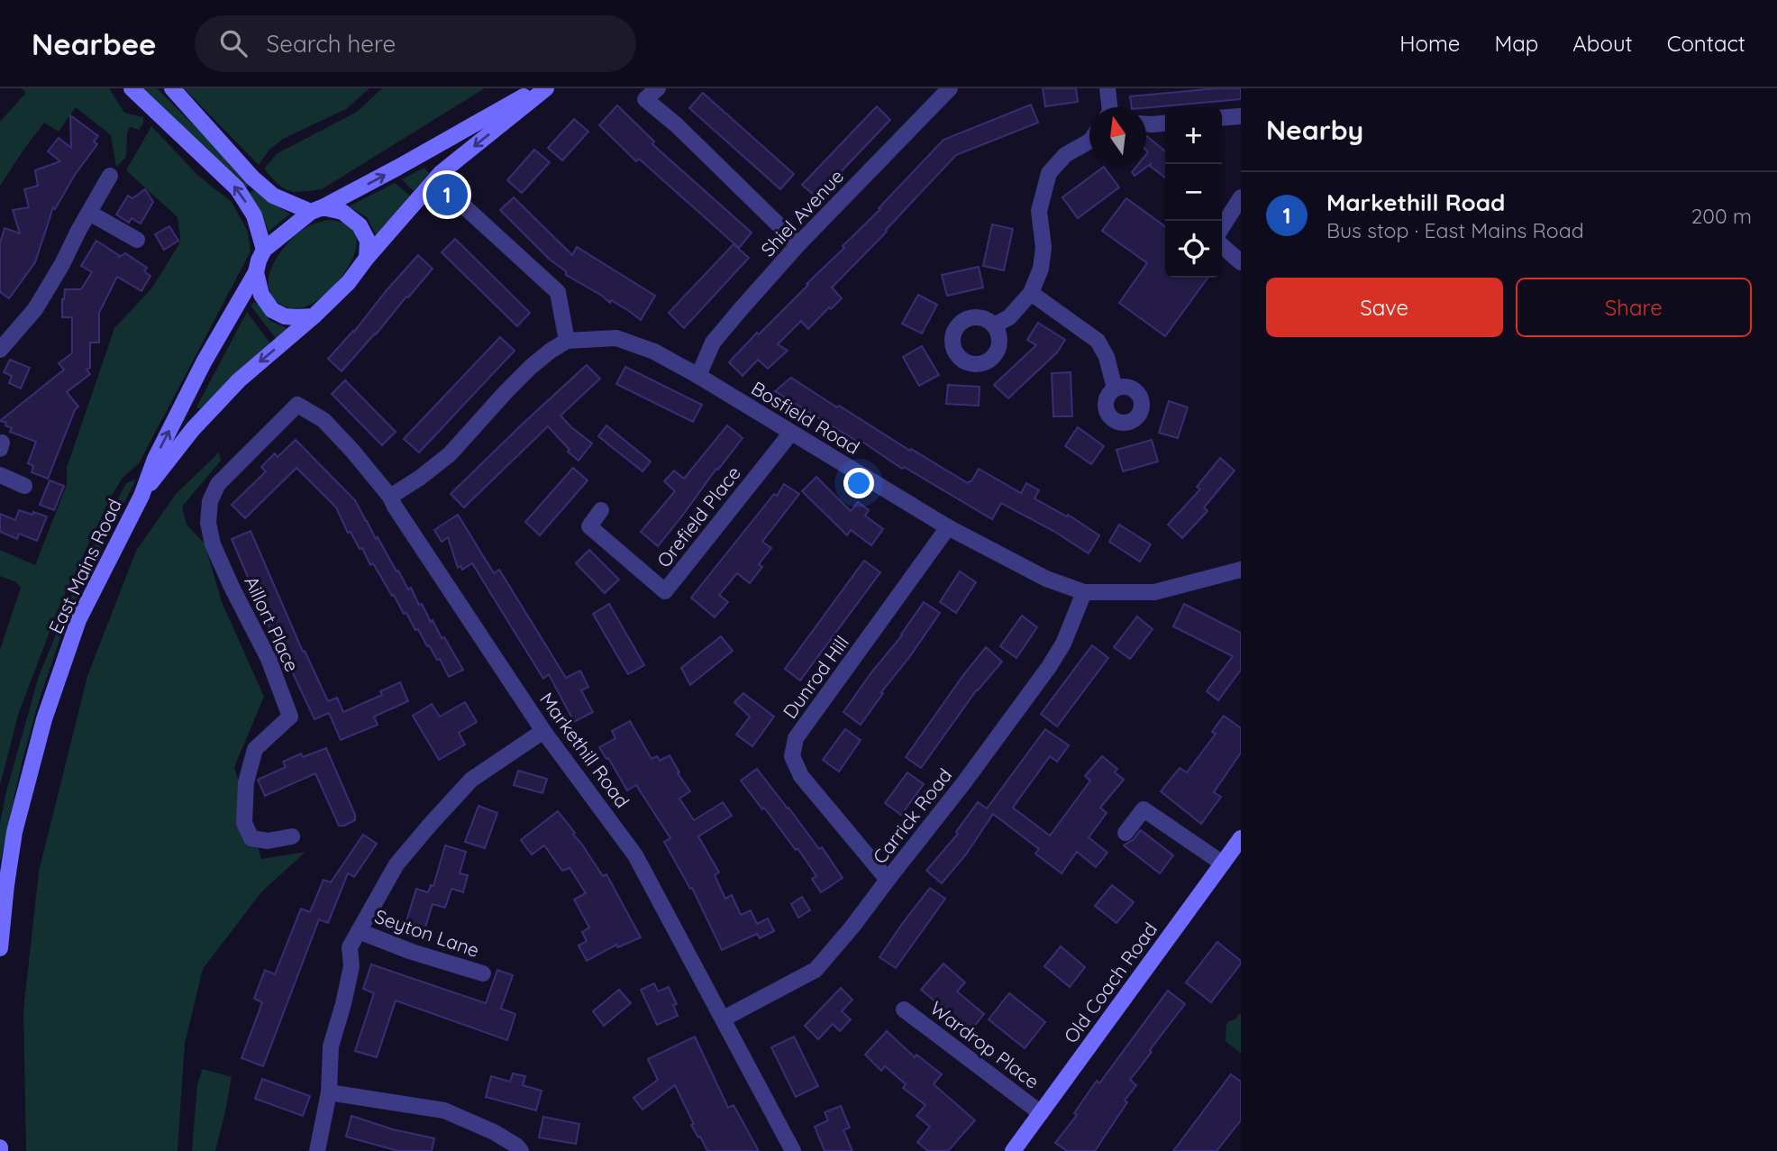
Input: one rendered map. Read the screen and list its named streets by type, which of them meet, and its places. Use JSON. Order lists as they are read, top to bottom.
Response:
{
  "streets": {
    "main road": ["East Mains Road", "Old Coach Road"],
    "street": [
      "Shiel Avenue",
      "Bosfield Road",
      "Orefield Place",
      "Aillort Place",
      "Dunrod Hill",
      "Markethill Road",
      "Carrick Road",
      "Seyton Lane",
      "Wardrop Place"
    ]
  },
  "crossings": [
    ["Shiel Avenue", "Bosfield Road"],
    ["Bosfield Road", "Orefield Place"],
    ["Bosfield Road", "Dunrod Hill"],
    ["Bosfield Road", "Carrick Road"],
    ["Aillort Place", "Markethill Road"],
    ["Dunrod Hill", "Carrick Road"],
    ["Markethill Road", "Carrick Road"],
    ["Old Coach Road", "Wardrop Place"]
  ],
  "north": "top",
  "page": {
    "header": "Nearbee",
    "search": "Search here",
    "nav": [
      "Home",
      "Map",
      "About",
      "Contact"
    ],
    "heading": "Nearby",
    "map_buttons": ["+", "−"],
    "pins": "1",
    "list": [
      {
        "mark": "1",
        "name": "Markethill Road",
        "note": "Bus stop · East Mains Road",
        "value": "200 m"
      }
    ],
    "buttons": ["Save", "Share"]
  }
}
